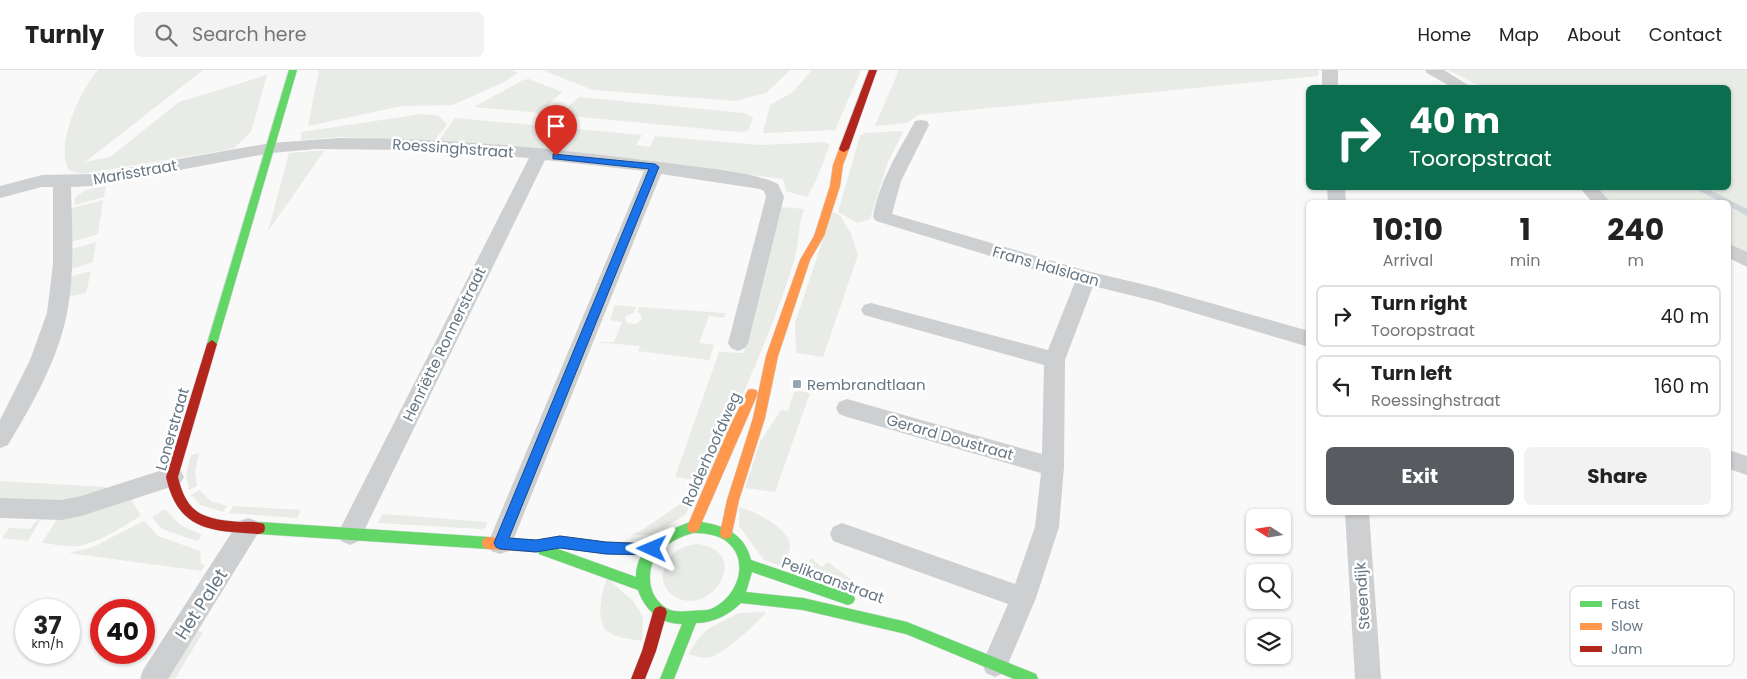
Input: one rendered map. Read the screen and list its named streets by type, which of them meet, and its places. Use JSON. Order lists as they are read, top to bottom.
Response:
{
  "streets": {
    "street": [
      "Roessinghstraat",
      "Marisstraat",
      "Frans Halslaan",
      "Henriëtte Ronnerstraat",
      "Lonerstraat",
      "Gerard Doustraat",
      "Rolderhoofdweg",
      "Pelikaanstraat",
      "Steendijk",
      "Het Palet"
    ]
  },
  "crossings": [
    ["Roessinghstraat", "Marisstraat"],
    ["Roessinghstraat", "Henriëtte Ronnerstraat"],
    ["Roessinghstraat", "Lonerstraat"],
    ["Marisstraat", "Lonerstraat"],
    ["Henriëtte Ronnerstraat", "Lonerstraat"],
    ["Lonerstraat", "Rolderhoofdweg"],
    ["Lonerstraat", "Pelikaanstraat"],
    ["Lonerstraat", "Het Palet"],
    ["Rolderhoofdweg", "Pelikaanstraat"]
  ],
  "places": {
    "transit": ["Rembrandtlaan"]
  },
  "legend": ["Fast", "Slow", "Jam"],
  "north": "left",
  "page": {
    "header": "Turnly",
    "search": "Search here",
    "nav": [
      "Home",
      "Map",
      "About",
      "Contact"
    ],
    "turn": ["40 m", "Tooropstraat"],
    "eta": [
      "10:10",
      "Arrival",
      "1",
      "min",
      "240",
      "m"
    ],
    "list": [
      {
        "name": "Turn right",
        "note": "Tooropstraat",
        "value": "40 m"
      },
      {
        "name": "Turn left",
        "note": "Roessinghstraat",
        "value": "160 m"
      }
    ],
    "buttons": ["Exit", "Share"],
    "speed": "37 km/h",
    "limit": "40"
  }
}
